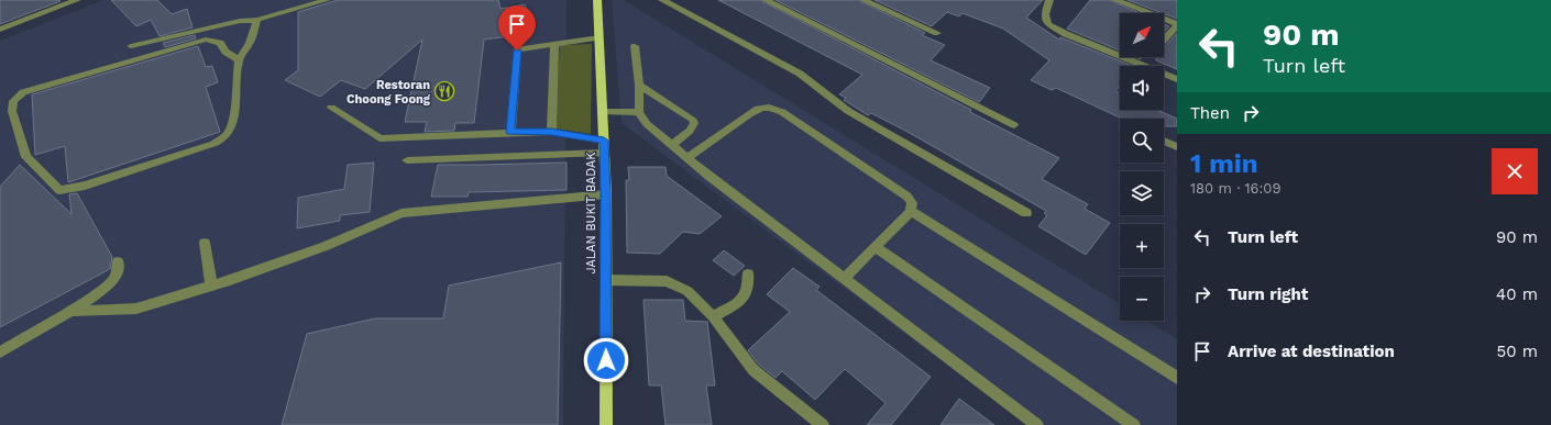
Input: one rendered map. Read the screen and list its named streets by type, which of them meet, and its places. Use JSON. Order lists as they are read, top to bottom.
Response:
{
  "streets": {
    "main road": ["JALAN BUKIT BADAK"]
  },
  "places": {
    "restaurant": ["Restoran Choong Foong"]
  },
  "north": "top right",
  "page": {
    "turn": ["90 m", "Turn left"],
    "map_buttons": ["+", "−"],
    "then": "Then",
    "heading": ["1 min", "180 m · 16:09"],
    "list": [
      {
        "name": "Turn left",
        "value": "90 m"
      },
      {
        "name": "Turn right",
        "value": "40 m"
      },
      {
        "name": "Arrive at destination",
        "value": "50 m"
      }
    ]
  }
}
